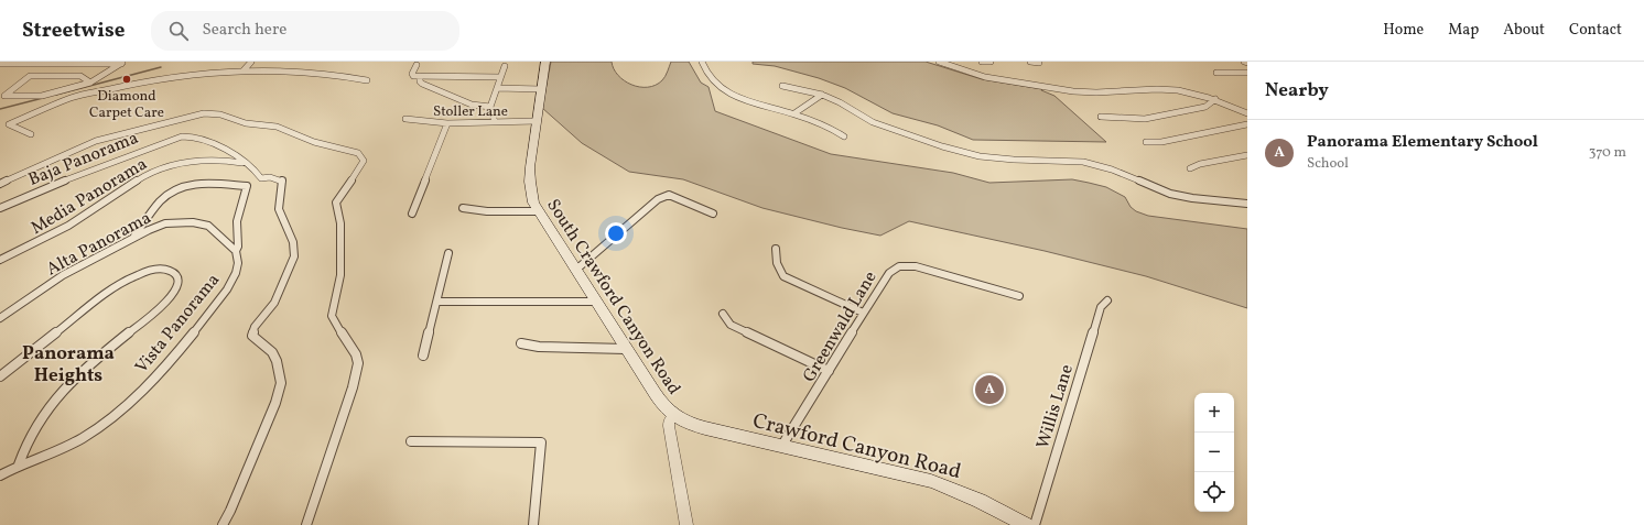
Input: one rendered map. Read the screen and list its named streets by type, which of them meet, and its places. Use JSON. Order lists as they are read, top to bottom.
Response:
{
  "streets": {
    "main road": ["South Crawford Canyon Road", "Crawford Canyon Road"],
    "street": [
      "Stoller Lane",
      "Baja Panorama",
      "Media Panorama",
      "Alta Panorama",
      "Vista Panorama",
      "Greenwald Lane",
      "Willis Lane"
    ]
  },
  "crossings": [
    ["Stoller Lane", "South Crawford Canyon Road"],
    ["Baja Panorama", "Media Panorama"],
    ["Alta Panorama", "Vista Panorama"],
    ["South Crawford Canyon Road", "Crawford Canyon Road"],
    ["Greenwald Lane", "Crawford Canyon Road"]
  ],
  "districts": ["Panorama Heights"],
  "places": ["Diamond Carpet Care"],
  "page": {
    "header": "Streetwise",
    "search": "Search here",
    "nav": [
      "Home",
      "Map",
      "About",
      "Contact"
    ],
    "heading": "Nearby",
    "list": [
      {
        "mark": "A",
        "name": "Panorama Elementary School",
        "note": "School",
        "value": "370 m"
      }
    ],
    "pins": "A",
    "map_buttons": ["+", "−"]
  }
}
